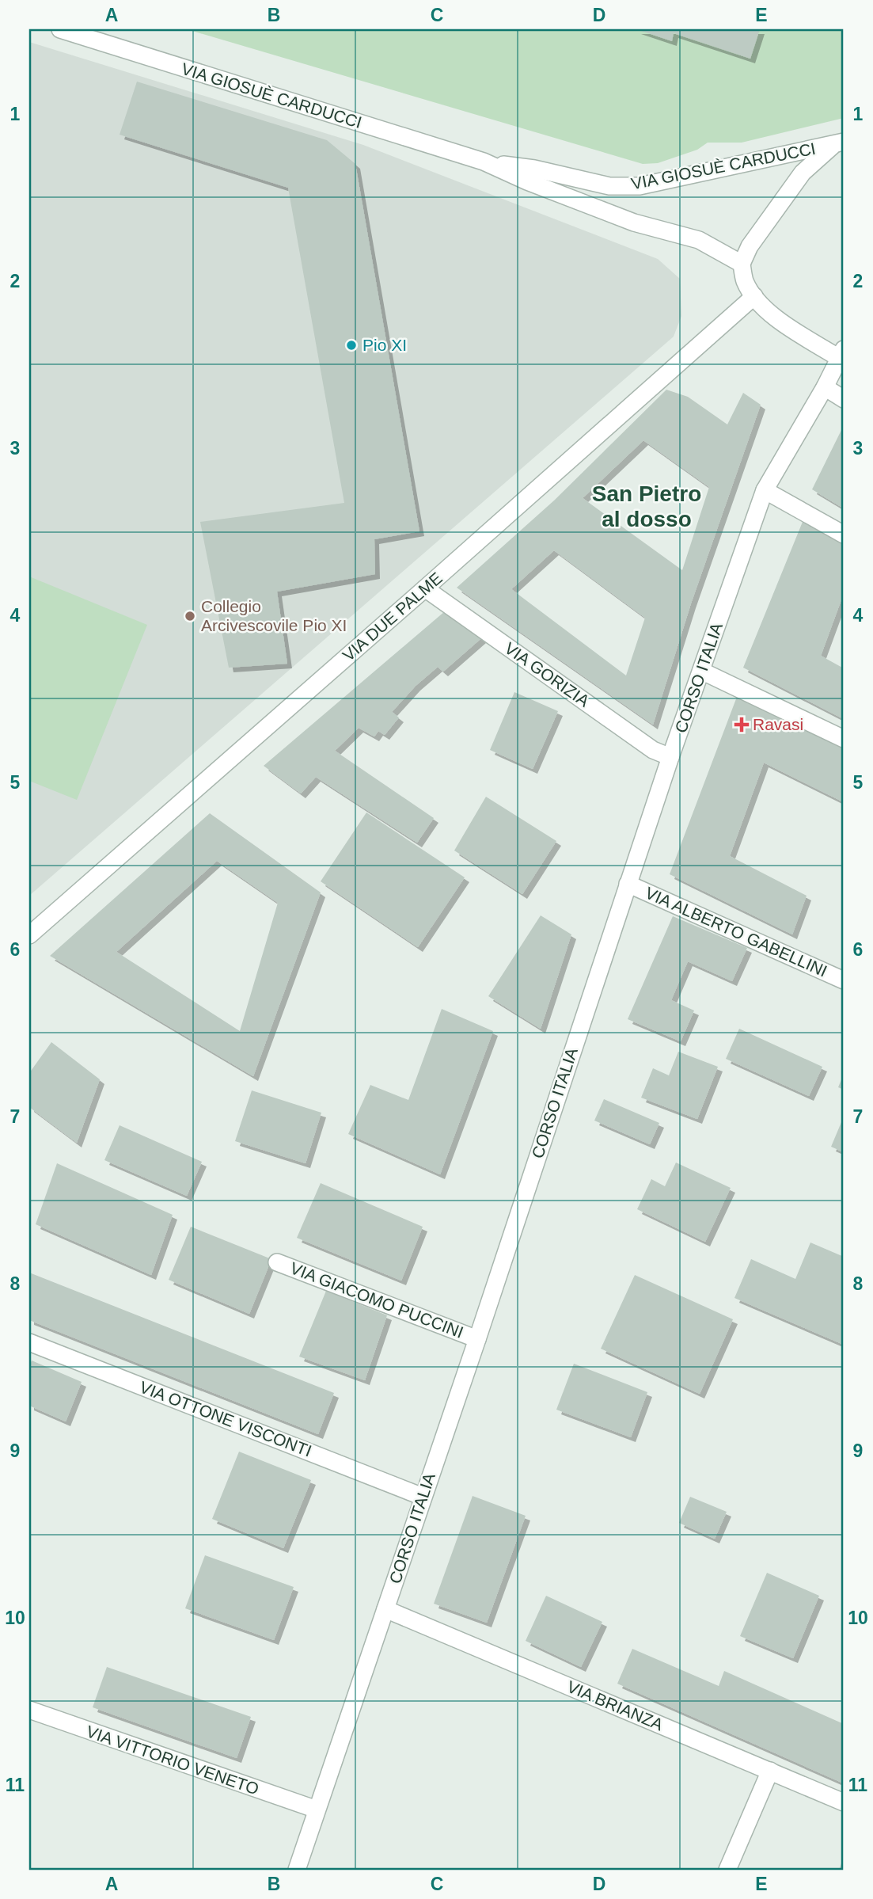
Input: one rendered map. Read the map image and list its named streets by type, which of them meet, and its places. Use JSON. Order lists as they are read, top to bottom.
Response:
{
  "streets": {
    "street": [
      "VIA GIOSUÈ CARDUCCI",
      "VIA DUE PALME",
      "VIA GORIZIA",
      "CORSO ITALIA",
      "VIA ALBERTO GABELLINI",
      "VIA GIACOMO PUCCINI",
      "VIA OTTONE VISCONTI",
      "VIA BRIANZA",
      "VIA VITTORIO VENETO"
    ]
  },
  "crossings": [
    ["VIA DUE PALME", "VIA GORIZIA"],
    ["VIA GORIZIA", "CORSO ITALIA"],
    ["CORSO ITALIA", "VIA ALBERTO GABELLINI"],
    ["CORSO ITALIA", "VIA GIACOMO PUCCINI"],
    ["CORSO ITALIA", "VIA OTTONE VISCONTI"],
    ["CORSO ITALIA", "VIA BRIANZA"],
    ["CORSO ITALIA", "VIA VITTORIO VENETO"]
  ],
  "districts": ["San Pietro al dosso"],
  "places": {
    "other": ["Pio XI", "Collegio Arcivescovile Pio XI"],
    "health": ["Ravasi"]
  },
  "grid": {
    "columns": [
      "A",
      "B",
      "C",
      "D",
      "E"
    ],
    "rows": [
      "1",
      "2",
      "3",
      "4",
      "5",
      "6",
      "7",
      "8",
      "9",
      "10",
      "11"
    ]
  }
}
